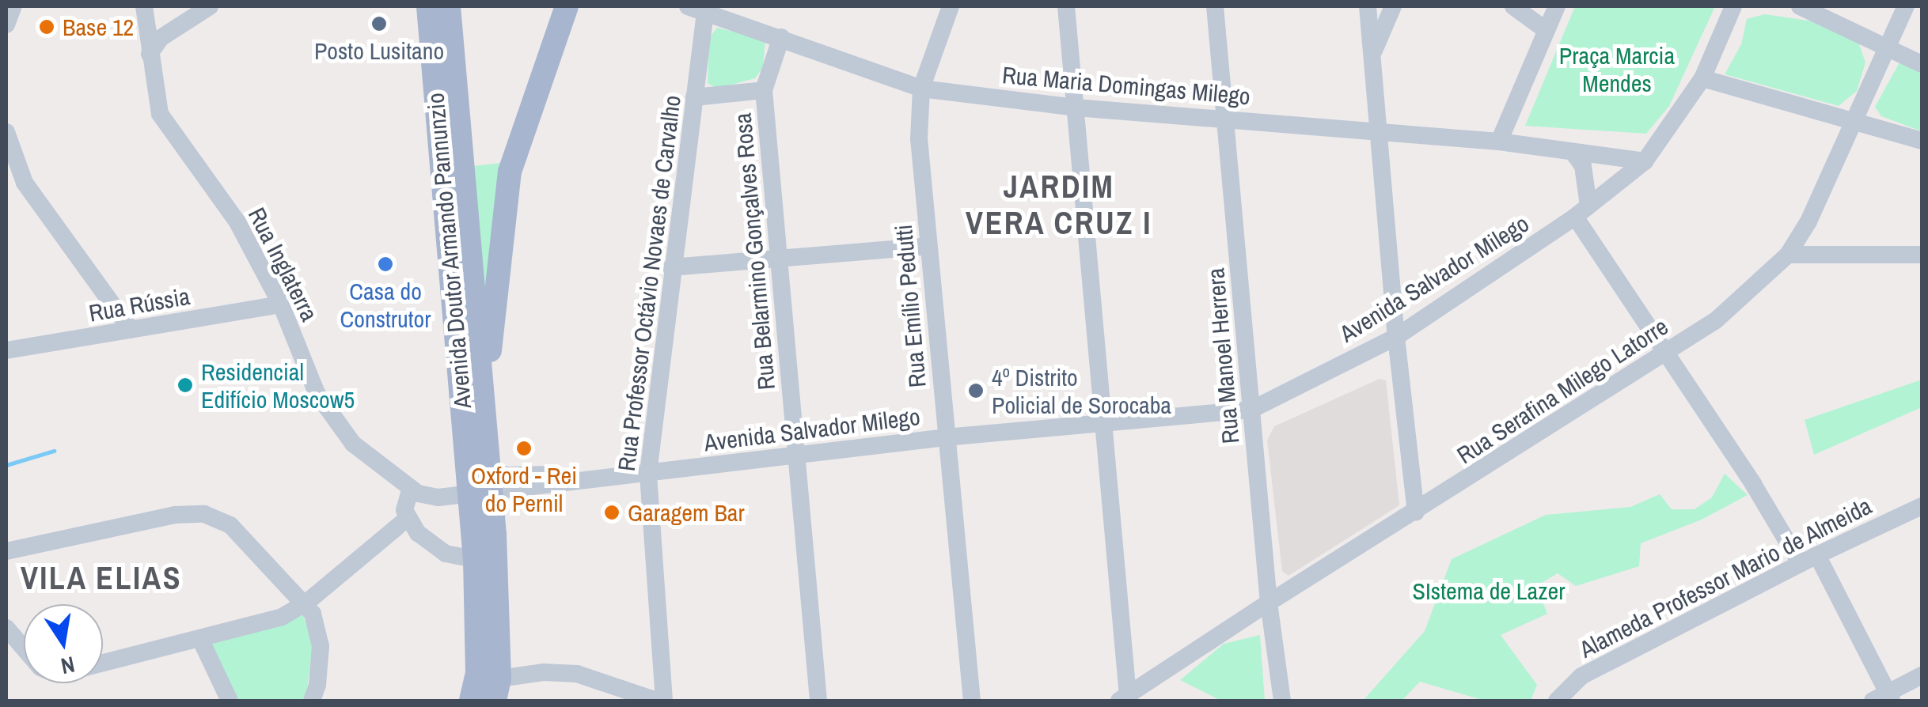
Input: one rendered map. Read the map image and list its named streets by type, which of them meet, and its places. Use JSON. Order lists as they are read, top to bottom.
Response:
{
  "streets": {
    "main road": ["Avenida Doutor Armando Pannunzio"],
    "street": [
      "Rua Maria Domingas Milego",
      "Rua Belarmino Gonçalves Rosa",
      "Rua Inglaterra",
      "Avenida Salvador Milego",
      "Rua Professor Octávio Novaes de Carvalho",
      "Rua Rússia",
      "Rua Emílio Pedutti",
      "Rua Manoel Herrera",
      "Rua Serafina Milego Latorre",
      "Alameda Professor Mario de Almeida"
    ]
  },
  "crossings": [
    ["Rua Maria Domingas Milego", "Rua Belarmino Gonçalves Rosa"],
    ["Rua Maria Domingas Milego", "Avenida Salvador Milego"],
    ["Rua Maria Domingas Milego", "Rua Professor Octávio Novaes de Carvalho"],
    ["Rua Maria Domingas Milego", "Rua Emílio Pedutti"],
    ["Rua Maria Domingas Milego", "Rua Manoel Herrera"],
    ["Avenida Doutor Armando Pannunzio", "Rua Inglaterra"],
    ["Avenida Doutor Armando Pannunzio", "Avenida Salvador Milego"],
    ["Rua Belarmino Gonçalves Rosa", "Avenida Salvador Milego"],
    ["Rua Inglaterra", "Avenida Salvador Milego"],
    ["Rua Inglaterra", "Rua Rússia"],
    ["Avenida Salvador Milego", "Rua Professor Octávio Novaes de Carvalho"],
    ["Avenida Salvador Milego", "Rua Emílio Pedutti"],
    ["Avenida Salvador Milego", "Rua Manoel Herrera"],
    ["Rua Manoel Herrera", "Rua Serafina Milego Latorre"]
  ],
  "districts": ["JARDIM VERA CRUZ I", "VILA ELIAS"],
  "parks": ["Praça Marcia Mendes", "SIstema de Lazer"],
  "places": [
    "Posto Lusitano",
    "Base 12",
    "Casa do Construtor",
    "Residencial Edifício Moscow5",
    "4º Distrito Policial de Sorocaba",
    "Oxford - Rei do Pernil",
    "Garagem Bar"
  ],
  "north": "bottom"
}
